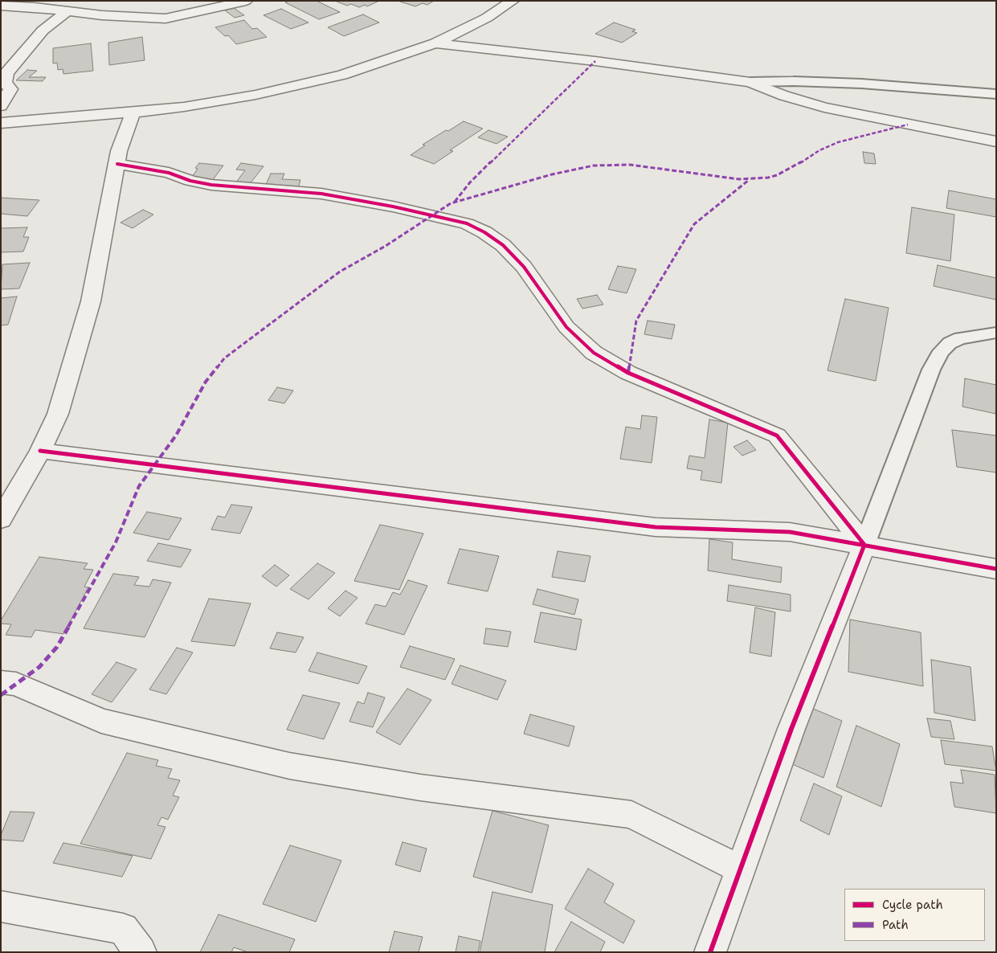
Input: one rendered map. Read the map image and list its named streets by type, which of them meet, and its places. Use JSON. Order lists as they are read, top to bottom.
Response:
{
  "legend": ["Cycle path", "Path"]
}
